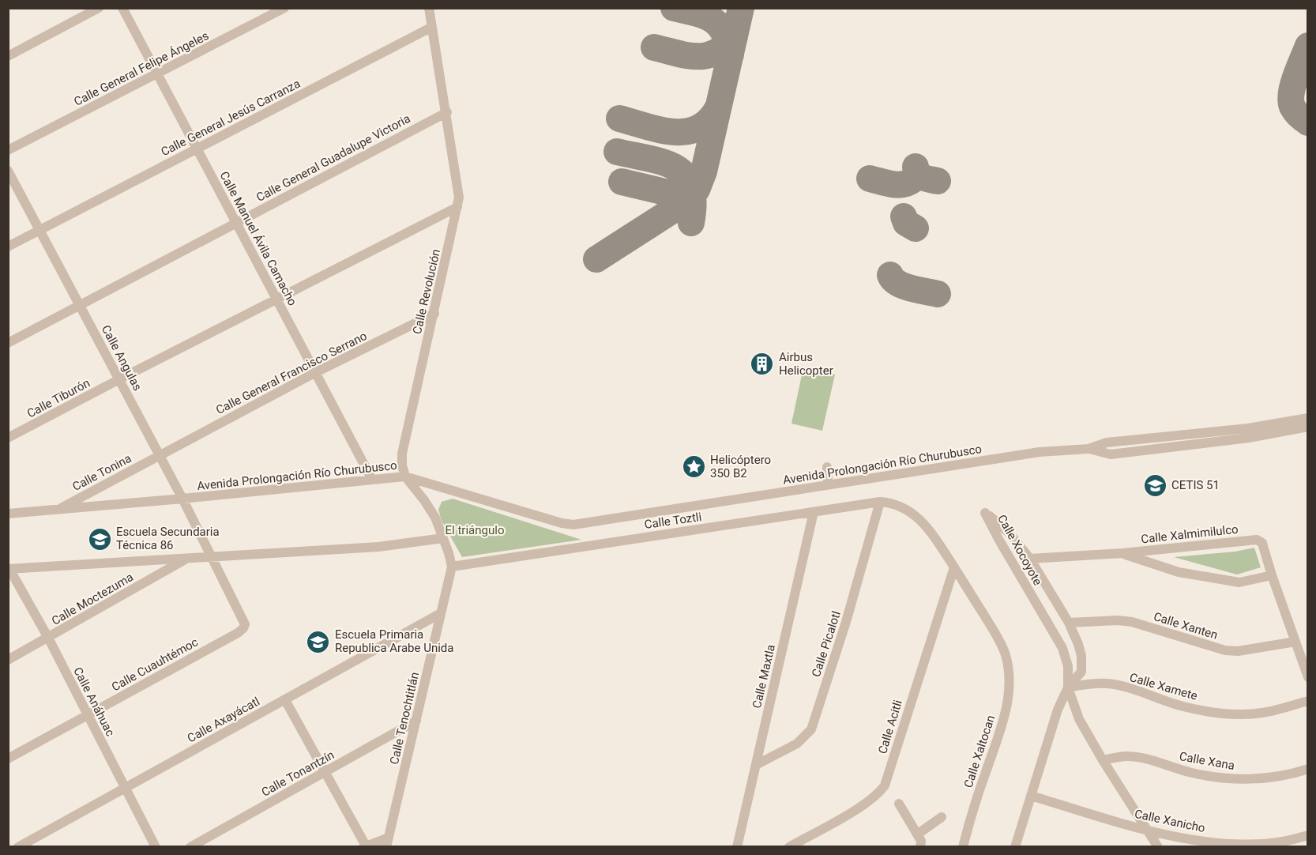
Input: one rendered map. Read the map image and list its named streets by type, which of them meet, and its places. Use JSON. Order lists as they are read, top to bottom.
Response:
{
  "streets": {
    "street": [
      "Calle General Felipe Ángeles",
      "Calle General Jesús Carranza",
      "Calle General Guadalupe Victoria",
      "Calle Manuel Ávila Camacho",
      "Calle Revolución",
      "Calle Angulas",
      "Calle General Francisco Serrano",
      "Calle Tiburón",
      "Avenida Prolongación Río Churubusco",
      "Calle Tonina",
      "Calle Toztli",
      "Calle Xalmimilulco",
      "Calle Xocoyote",
      "Calle Moctezuma",
      "Calle Xanten",
      "Calle Picalotl",
      "Calle Cuauhtémoc",
      "Calle Maxtla",
      "Calle Xamete",
      "Calle Anáhuac",
      "Calle Tenochtitlán",
      "Calle Axayácatl",
      "Calle Acitli",
      "Calle Xaltocan",
      "Calle Xana",
      "Calle Tonantzín",
      "Calle Xanicho"
    ]
  },
  "crossings": [
    ["Calle General Felipe Ángeles", "Calle Manuel Ávila Camacho"],
    ["Calle General Jesús Carranza", "Calle Manuel Ávila Camacho"],
    ["Calle General Jesús Carranza", "Calle Revolución"],
    ["Calle General Jesús Carranza", "Calle Angulas"],
    ["Calle General Guadalupe Victoria", "Calle Manuel Ávila Camacho"],
    ["Calle General Guadalupe Victoria", "Calle Revolución"],
    ["Calle General Guadalupe Victoria", "Calle Angulas"],
    ["Calle Manuel Ávila Camacho", "Calle General Francisco Serrano"],
    ["Calle Manuel Ávila Camacho", "Calle Tiburón"],
    ["Calle Manuel Ávila Camacho", "Avenida Prolongación Río Churubusco"],
    ["Calle Revolución", "Calle General Francisco Serrano"],
    ["Calle Revolución", "Calle Tiburón"],
    ["Calle Revolución", "Avenida Prolongación Río Churubusco"],
    ["Calle Revolución", "Calle Toztli"],
    ["Calle Revolución", "Calle Tenochtitlán"],
    ["Calle Angulas", "Calle General Francisco Serrano"],
    ["Calle Angulas", "Calle Tiburón"],
    ["Calle Angulas", "Avenida Prolongación Río Churubusco"],
    ["Calle Angulas", "Calle Tonina"],
    ["Calle Angulas", "Calle Cuauhtémoc"],
    ["Calle General Francisco Serrano", "Calle Tonina"],
    ["Avenida Prolongación Río Churubusco", "Calle Tonina"],
    ["Calle Toztli", "Calle Picalotl"],
    ["Calle Toztli", "Calle Maxtla"],
    ["Calle Toztli", "Calle Tenochtitlán"],
    ["Calle Toztli", "Calle Acitli"],
    ["Calle Toztli", "Calle Xaltocan"],
    ["Calle Xalmimilulco", "Calle Xocoyote"],
    ["Calle Xocoyote", "Calle Xanten"],
    ["Calle Xocoyote", "Calle Xamete"],
    ["Calle Xocoyote", "Calle Xana"],
    ["Calle Xocoyote", "Calle Xanicho"],
    ["Calle Moctezuma", "Calle Anáhuac"],
    ["Calle Picalotl", "Calle Maxtla"],
    ["Calle Cuauhtémoc", "Calle Anáhuac"],
    ["Calle Anáhuac", "Calle Axayácatl"],
    ["Calle Tenochtitlán", "Calle Axayácatl"],
    ["Calle Tenochtitlán", "Calle Tonantzín"],
    ["Calle Acitli", "Calle Xaltocan"]
  ],
  "parks": ["El triángulo"],
  "places": {
    "building": ["Airbus Helicopter"],
    "place": ["Helicóptero 350 B2"],
    "school or university": ["CETIS 51", "Escuela Secundaria Técnica 86", "Escuela Primaria Republica Arabe Unida"]
  }
}
